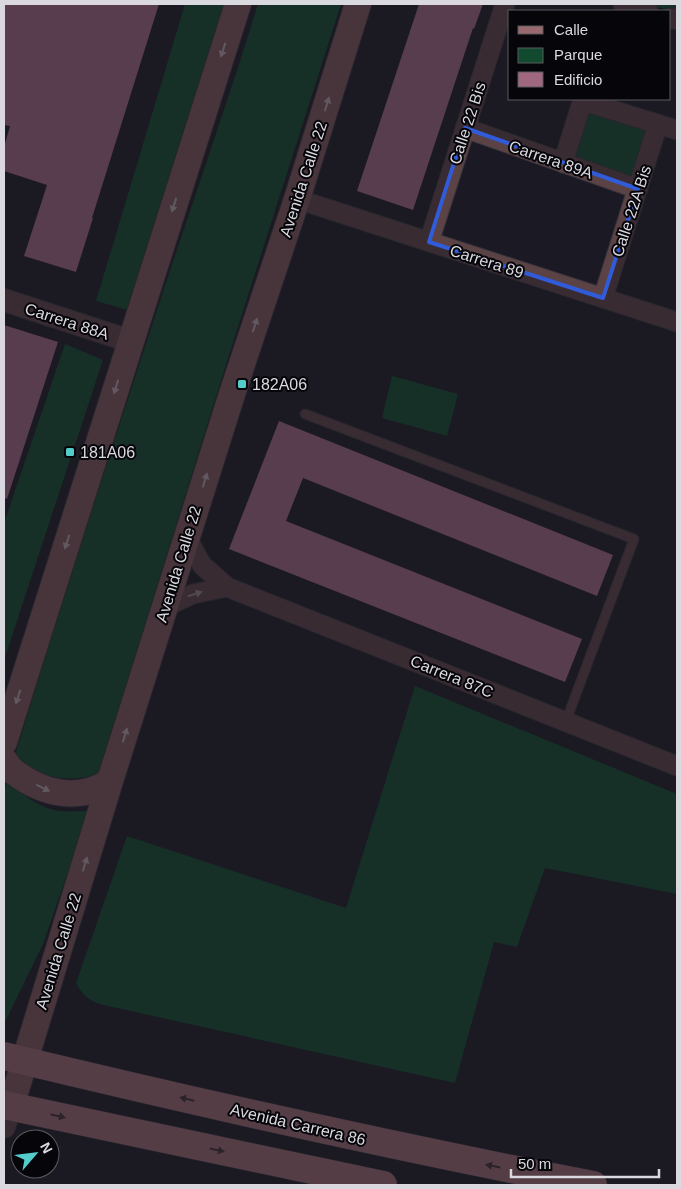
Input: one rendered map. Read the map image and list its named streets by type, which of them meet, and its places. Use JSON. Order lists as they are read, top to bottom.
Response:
{
  "streets": {
    "main road": ["Avenida Calle 22", "Avenida Carrera 86"],
    "street": [
      "Calle 22 Bis",
      "Carrera 89A",
      "Calle 22A Bis",
      "Carrera 89",
      "Carrera 88A",
      "Carrera 87C"
    ]
  },
  "crossings": [
    ["Calle 22 Bis", "Carrera 89A"],
    ["Calle 22 Bis", "Carrera 89"],
    ["Carrera 89A", "Calle 22A Bis"],
    ["Avenida Calle 22", "Carrera 89"],
    ["Avenida Calle 22", "Carrera 87C"],
    ["Avenida Calle 22", "Avenida Carrera 86"],
    ["Calle 22A Bis", "Carrera 89"]
  ],
  "places": {
    "transit": ["182A06", "181A06"]
  },
  "legend": ["Calle", "Parque", "Edificio"],
  "scale_bar": "50 m",
  "north": "top right"
}
